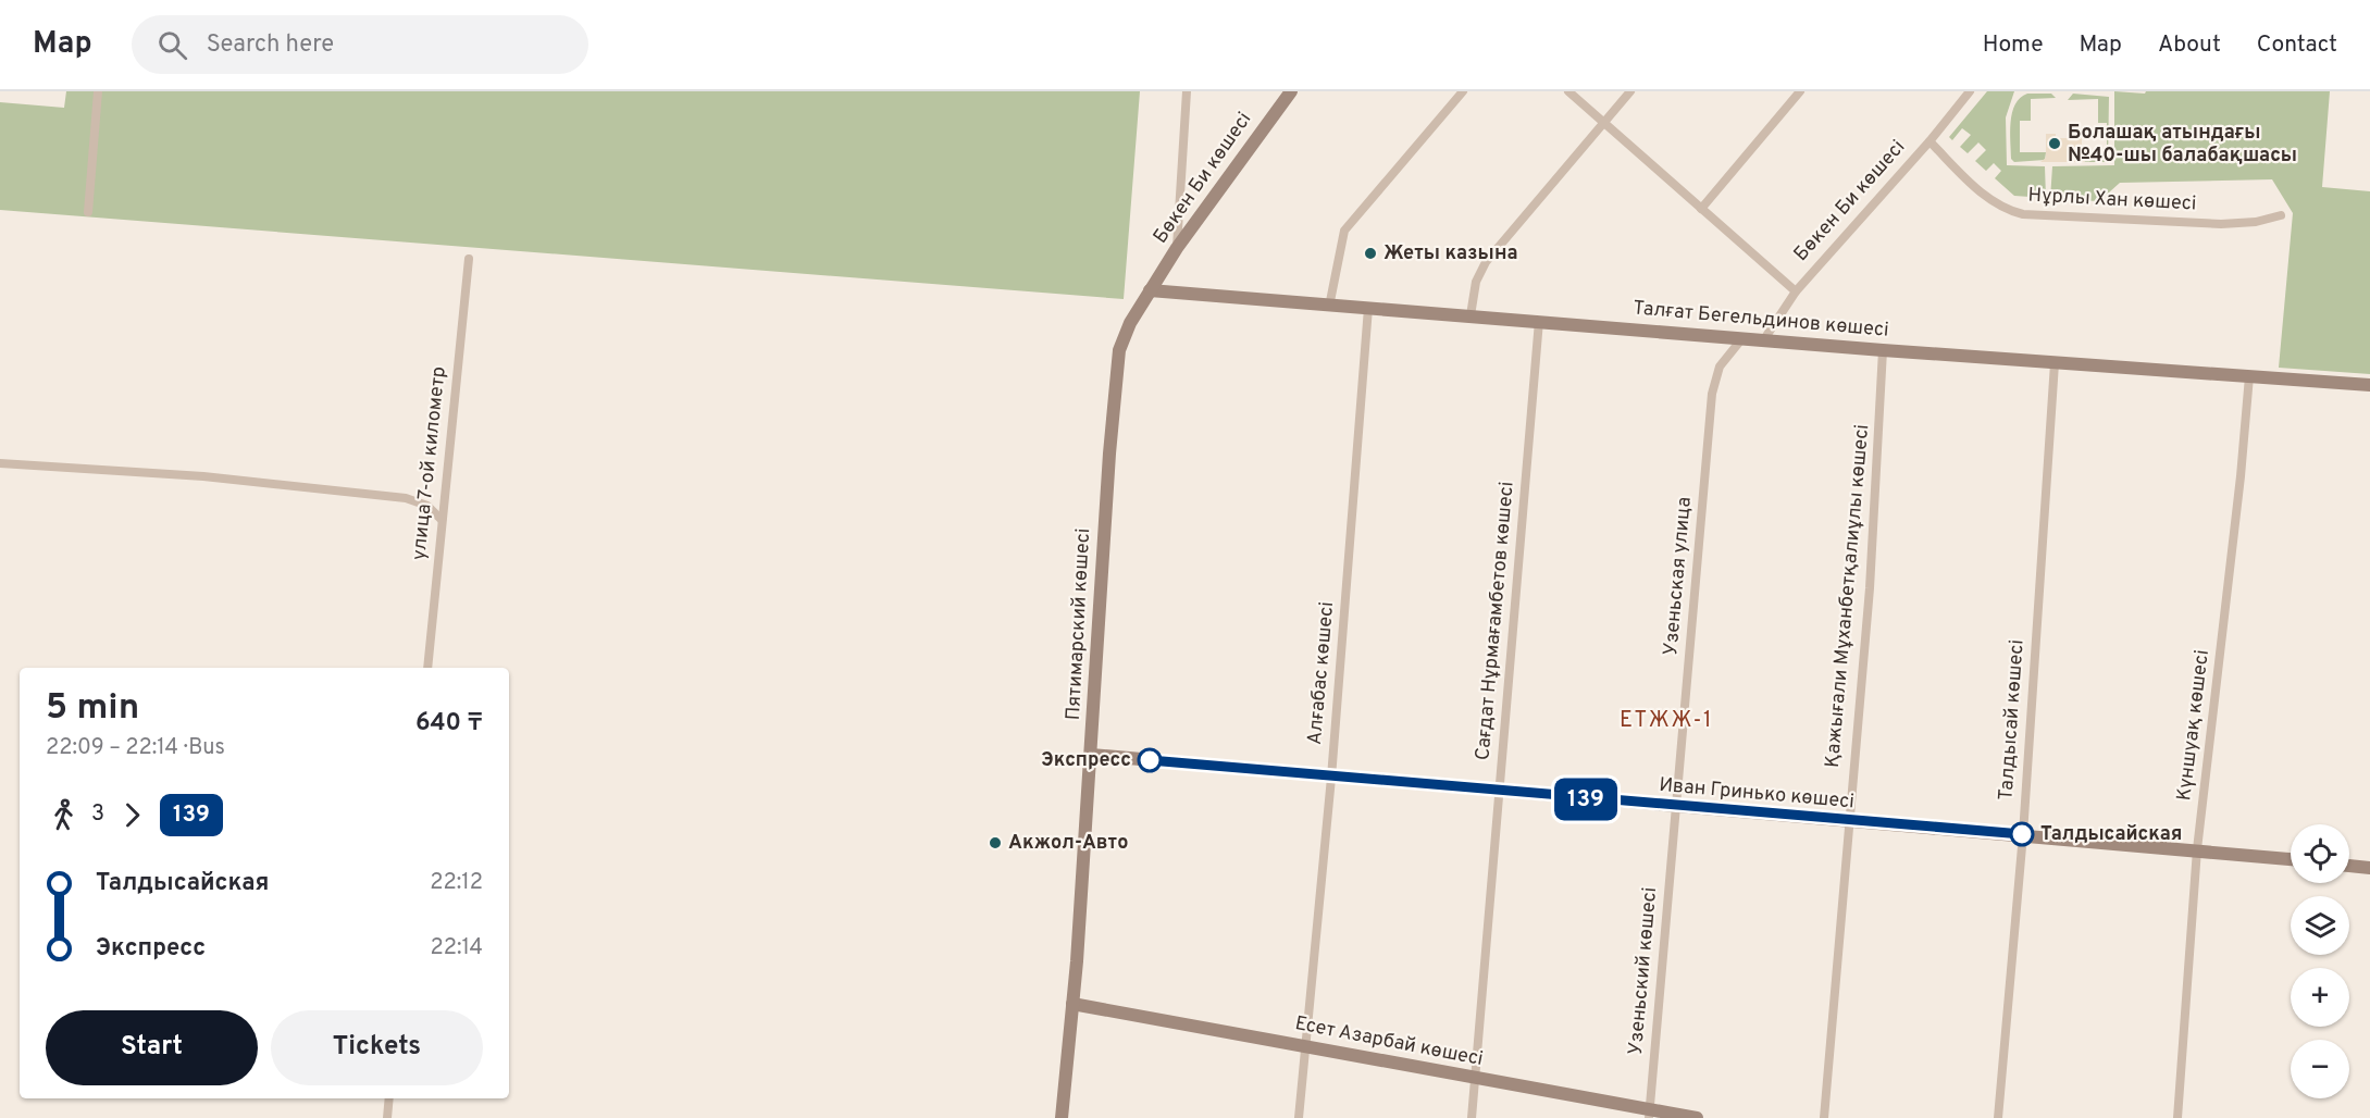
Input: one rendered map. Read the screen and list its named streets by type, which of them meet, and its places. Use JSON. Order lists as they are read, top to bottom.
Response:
{
  "streets": {
    "street": [
      "Бөкен Би көшесі",
      "Нұрлы Хан көшесі",
      "Талғат Бегельдинов көшесі",
      "улица 7-ой километр",
      "Узеньская улица",
      "Қажығали Мұханбетқалиұлы көшесі",
      "Сағдат Нұрмағамбетов көшесі",
      "Пятимарский көшесі",
      "Алғабас көшесі",
      "Талдысай көшесі",
      "Күншуақ көшесі",
      "Иван Гринько көшесі",
      "Узеньский көшесі",
      "Есет Азарбай көшесі"
    ]
  },
  "crossings": [
    ["Бөкен Би көшесі", "Нұрлы Хан көшесі"],
    ["Бөкен Би көшесі", "Талғат Бегельдинов көшесі"],
    ["Бөкен Би көшесі", "Пятимарский көшесі"],
    ["Талғат Бегельдинов көшесі", "Узеньская улица"],
    ["Талғат Бегельдинов көшесі", "Қажығали Мұханбетқалиұлы көшесі"],
    ["Талғат Бегельдинов көшесі", "Сағдат Нұрмағамбетов көшесі"],
    ["Талғат Бегельдинов көшесі", "Алғабас көшесі"],
    ["Талғат Бегельдинов көшесі", "Талдысай көшесі"],
    ["Талғат Бегельдинов көшесі", "Күншуақ көшесі"],
    ["Узеньская улица", "Иван Гринько көшесі"],
    ["Узеньская улица", "Узеньский көшесі"],
    ["Қажығали Мұханбетқалиұлы көшесі", "Иван Гринько көшесі"],
    ["Сағдат Нұрмағамбетов көшесі", "Иван Гринько көшесі"],
    ["Сағдат Нұрмағамбетов көшесі", "Есет Азарбай көшесі"],
    ["Пятимарский көшесі", "Иван Гринько көшесі"],
    ["Пятимарский көшесі", "Есет Азарбай көшесі"],
    ["Алғабас көшесі", "Иван Гринько көшесі"],
    ["Алғабас көшесі", "Есет Азарбай көшесі"],
    ["Талдысай көшесі", "Иван Гринько көшесі"],
    ["Күншуақ көшесі", "Иван Гринько көшесі"],
    ["Узеньский көшесі", "Есет Азарбай көшесі"]
  ],
  "districts": ["ЕТЖЖ-1"],
  "places": [
    "Болашақ атындағы №40-шы балабақшасы",
    "Жеты казына",
    "Экспресс",
    "Талдысайская",
    "Акжол-Авто"
  ],
  "lines": ["bus line 139"],
  "page": {
    "header": "Map",
    "search": "Search here",
    "nav": [
      "Home",
      "Map",
      "About",
      "Contact"
    ],
    "on_map": "139",
    "heading": ["5 min", "22:09 – 22:14 · Bus", "640 ₸"],
    "legs": ["3", "139"],
    "map_buttons": ["+", "−"],
    "list": [
      {
        "name": "Талдысайская",
        "value": "22:12"
      },
      {
        "name": "Экспресс",
        "value": "22:14"
      }
    ],
    "buttons": ["Start", "Tickets"]
  }
}
